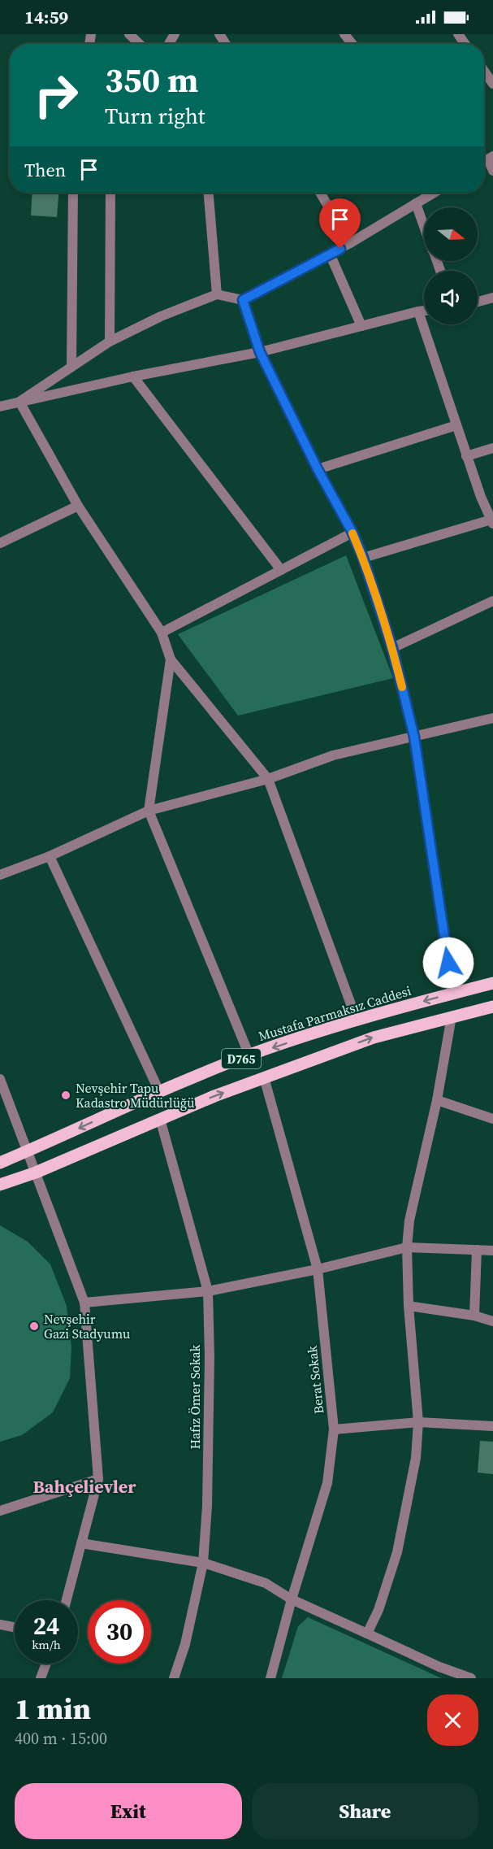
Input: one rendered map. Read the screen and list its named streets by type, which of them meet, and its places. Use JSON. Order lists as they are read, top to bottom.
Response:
{
  "streets": {
    "main road": ["Mustafa Parmaksız Caddesi", "D765"],
    "street": ["Berat Sokak", "Hafız Ömer Sokak"]
  },
  "crossings": [
    ["D765", "Berat Sokak"],
    ["D765", "Hafız Ömer Sokak"]
  ],
  "districts": ["Bahçelievler"],
  "places": ["Nevşehir Tapu Kadastro Müdürlüğü", "Nevşehir Gazi Stadyumu"],
  "north": "right",
  "page": {
    "status": "14:59",
    "turn": ["350 m", "Turn right"],
    "then": "Then",
    "speed": "24 km/h",
    "limit": "30",
    "heading": ["1 min", "400 m · 15:00"],
    "buttons": ["Exit", "Share"]
  }
}
